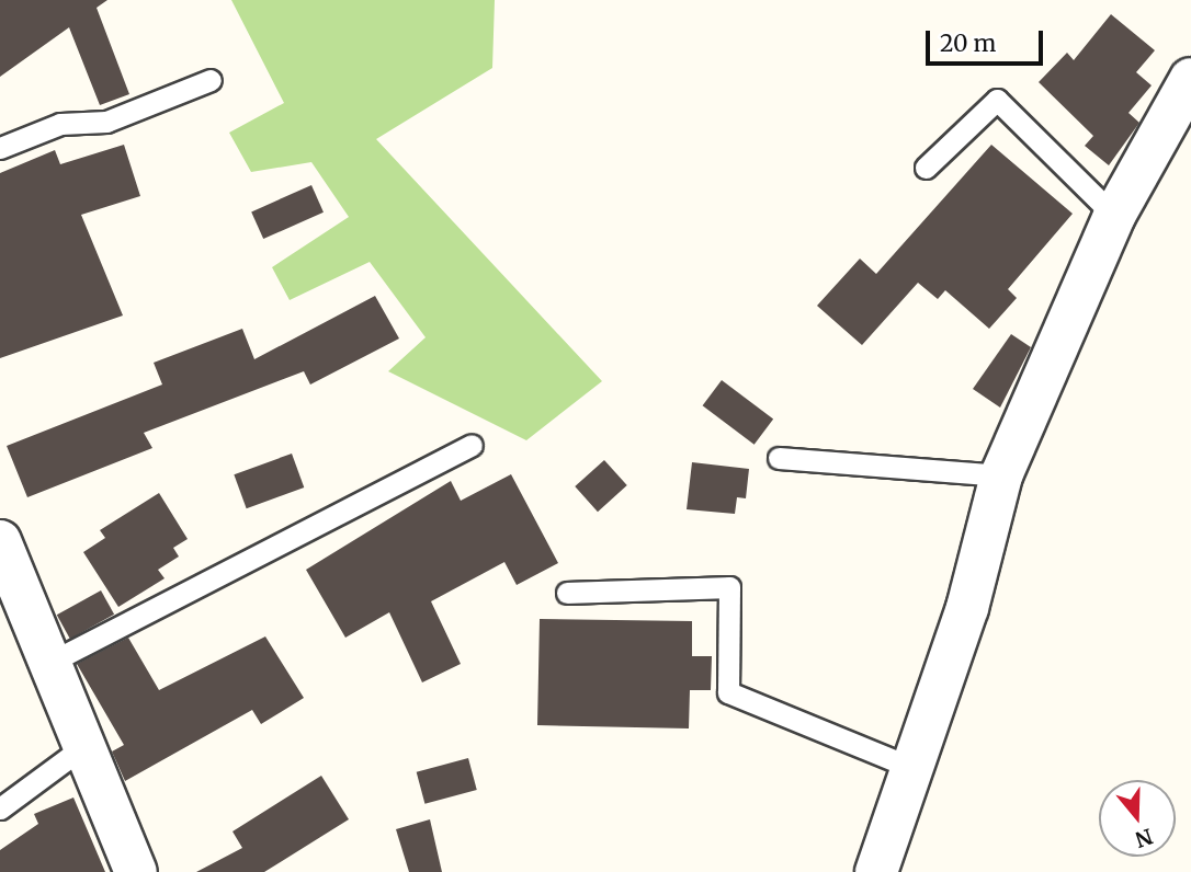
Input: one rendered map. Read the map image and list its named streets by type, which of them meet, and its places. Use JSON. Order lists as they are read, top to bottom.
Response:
{
  "scale_bar": "20 m",
  "north": "bottom"
}
